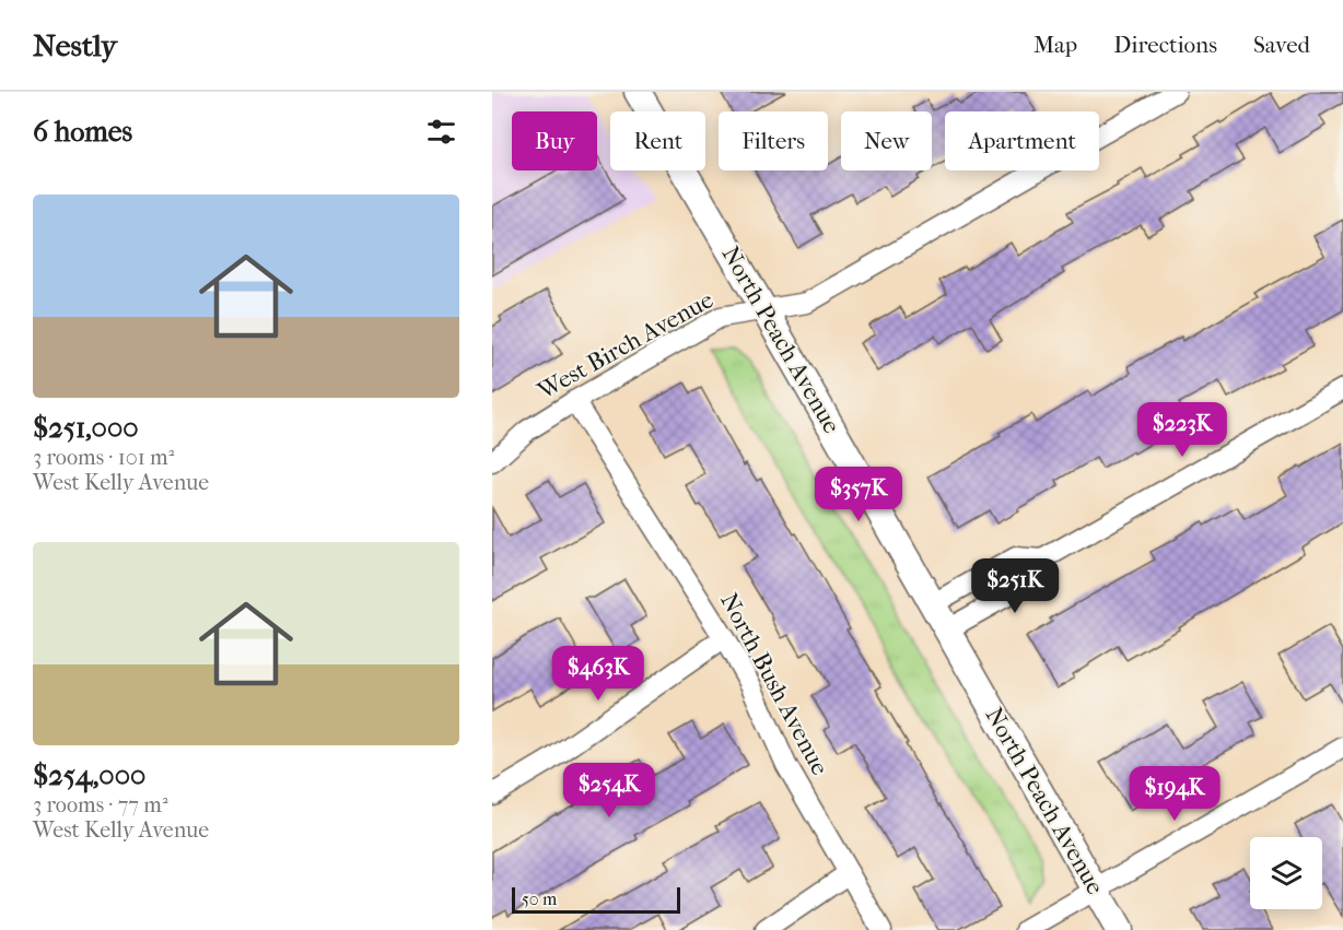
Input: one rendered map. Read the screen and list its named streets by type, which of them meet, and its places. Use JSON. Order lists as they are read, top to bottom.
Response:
{
  "streets": {
    "street": ["North Peach Avenue", "West Birch Avenue", "North Bush Avenue"]
  },
  "crossings": [
    ["North Peach Avenue", "West Birch Avenue"],
    ["West Birch Avenue", "North Bush Avenue"]
  ],
  "scale_bar": "50 m",
  "page": {
    "header": "Nestly",
    "nav": ["Map", "Directions", "Saved"],
    "heading": "6 homes",
    "chip": [
      "Buy",
      "Rent",
      "Filters",
      "New",
      "Apartment"
    ],
    "list": [
      {
        "name": "$251,000",
        "note": "3 rooms · 101 m² · West Kelly Avenue"
      },
      {
        "name": "$254,000",
        "note": "3 rooms · 77 m² · West Kelly Avenue"
      }
    ],
    "price": [
      "$223K",
      "$357K",
      "$251K",
      "$463K",
      "$254K",
      "$194K"
    ],
    "scale": "50 m"
  }
}
